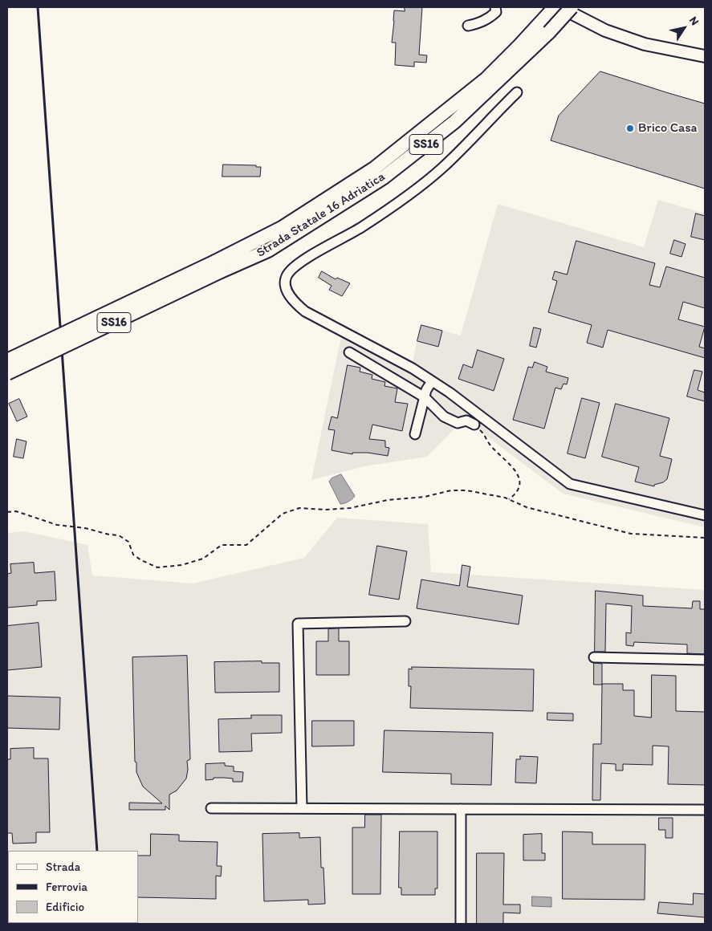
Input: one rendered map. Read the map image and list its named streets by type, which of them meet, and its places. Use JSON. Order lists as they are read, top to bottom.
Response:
{
  "streets": {
    "highway": ["SS16", "Strada Statale 16 Adriatica"]
  },
  "places": ["Brico Casa"],
  "legend": ["Strada", "Ferrovia", "Edificio"],
  "north": "top right"
}
